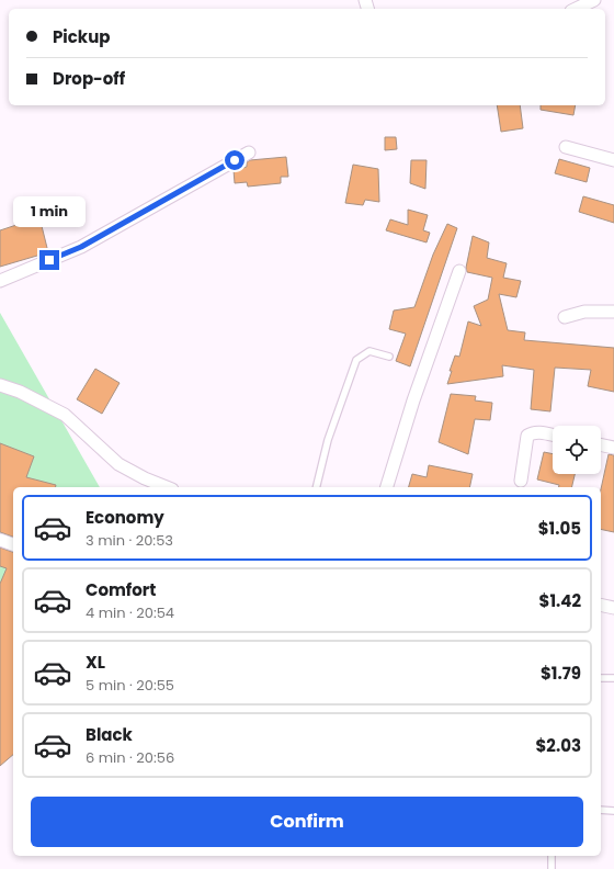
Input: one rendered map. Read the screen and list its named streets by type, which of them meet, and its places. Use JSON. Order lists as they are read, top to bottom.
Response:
{
  "page": {
    "banner": ["Pickup", "Drop-off"],
    "bubble": "1 min",
    "list": [
      {
        "name": "Economy",
        "note": "3 min · 20:53",
        "value": "$1.05"
      },
      {
        "name": "Comfort",
        "note": "4 min · 20:54",
        "value": "$1.42"
      },
      {
        "name": "XL",
        "note": "5 min · 20:55",
        "value": "$1.79"
      },
      {
        "name": "Black",
        "note": "6 min · 20:56",
        "value": "$2.03"
      }
    ],
    "buttons": "Confirm"
  }
}
